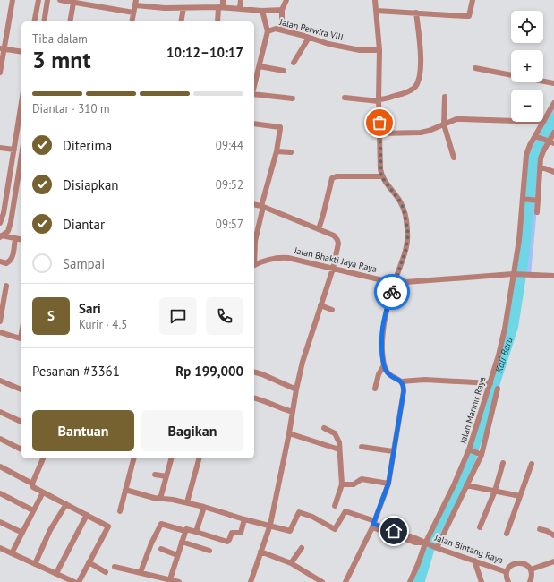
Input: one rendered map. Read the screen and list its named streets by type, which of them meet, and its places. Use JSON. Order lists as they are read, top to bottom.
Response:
{
  "streets": {
    "street": [
      "Jalan Perwira VIII",
      "Jalan Bhakti Jaya Raya",
      "Jalan Marinir Raya",
      "Jalan Bintang Raya"
    ]
  },
  "crossings": [
    ["Jalan Bhakti Jaya Raya", "Jalan Marinir Raya"],
    ["Jalan Marinir Raya", "Jalan Bintang Raya"]
  ],
  "water": ["Kali Baru"],
  "page": {
    "map_buttons": ["+", "−"],
    "heading": ["3 mnt", "Tiba dalam", "10:12–10:17"],
    "panel": [
      "Sari",
      "Kurir · 4.5",
      "Pesanan #3361",
      "Rp 199,000"
    ],
    "bar": "Diantar · 310 m",
    "list": [
      ["Diterima", "09:44"],
      ["Disiapkan", "09:52"],
      ["Diantar", "09:57"],
      "Sampai"
    ],
    "round": "S",
    "buttons": ["Bantuan", "Bagikan"]
  }
}
